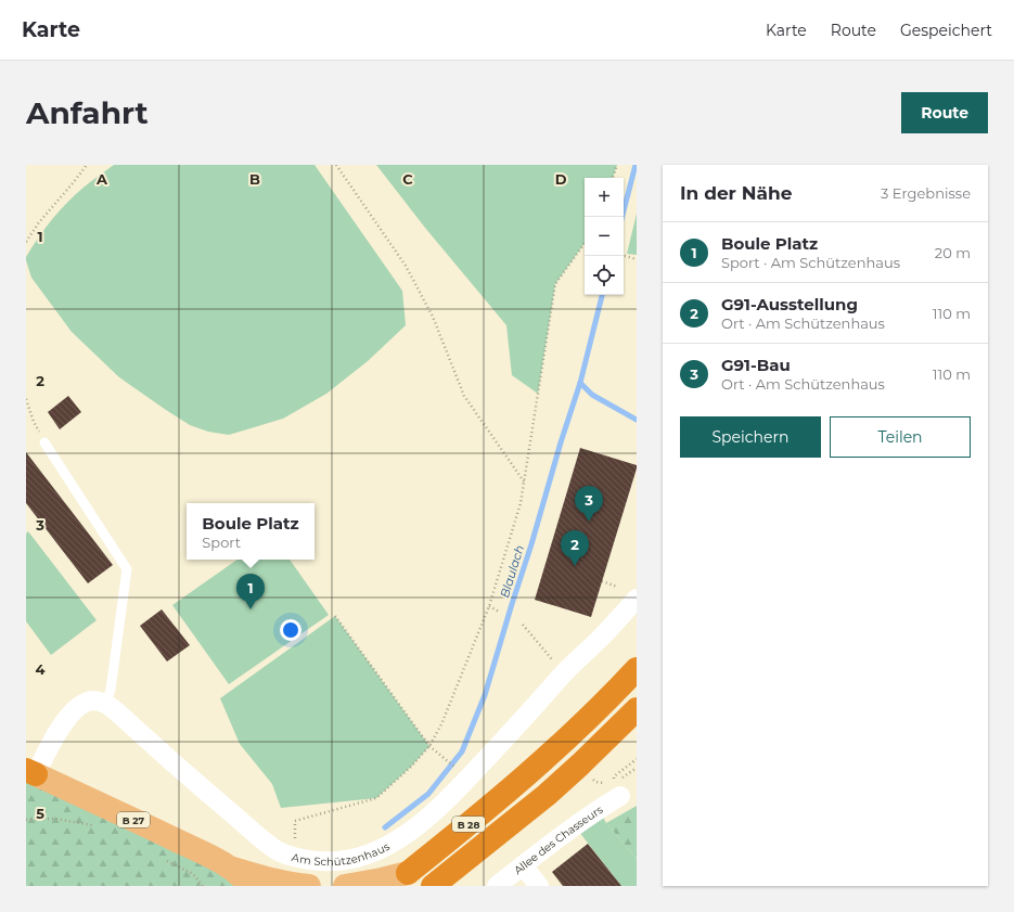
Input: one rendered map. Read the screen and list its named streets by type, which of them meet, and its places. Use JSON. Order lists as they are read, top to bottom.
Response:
{
  "streets": {
    "highway": ["B 28"],
    "main road": ["B 27"],
    "street": ["Allee des Chasseurs", "Am Schützenhaus"]
  },
  "water": ["Blaulach"],
  "page": {
    "header": "Karte",
    "nav": ["Karte", "Route", "Gespeichert"],
    "buttons": [
      "Route",
      ["Speichern", "Teilen"]
    ],
    "title": "Anfahrt",
    "heading": ["In der Nähe", "3 Ergebnisse"],
    "map_buttons": ["+", "−"],
    "list": [
      {
        "mark": "1",
        "name": "Boule Platz",
        "note": "Sport · Am Schützenhaus",
        "value": "20 m"
      },
      {
        "mark": "2",
        "name": "G91-Ausstellung",
        "note": "Ort · Am Schützenhaus",
        "value": "110 m"
      },
      {
        "mark": "3",
        "name": "G91-Bau",
        "note": "Ort · Am Schützenhaus",
        "value": "110 m"
      }
    ],
    "pins": ["3", "2", "1"],
    "popup": ["Boule Platz", "Sport"]
  },
  "grid": {
    "columns": [
      "A",
      "B",
      "C",
      "D"
    ],
    "rows": [
      "1",
      "2",
      "3",
      "4",
      "5"
    ]
  }
}
